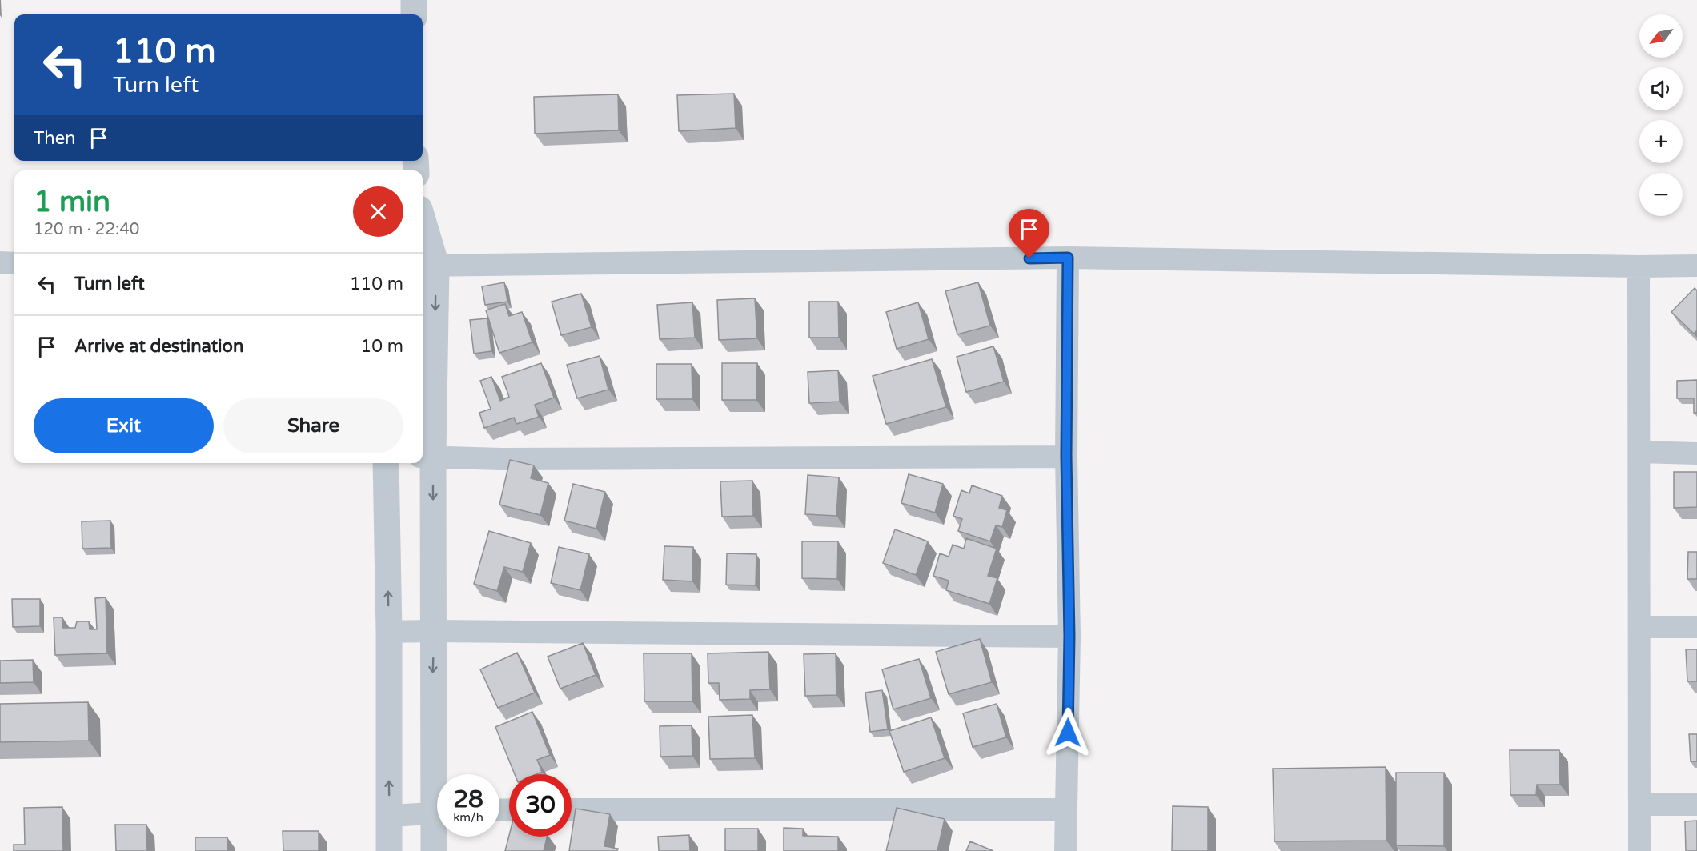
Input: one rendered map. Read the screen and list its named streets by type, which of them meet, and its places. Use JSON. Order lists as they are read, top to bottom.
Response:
{
  "north": "bottom left",
  "page": {
    "map_buttons": ["+", "−"],
    "turn": ["110 m", "Turn left"],
    "then": "Then",
    "heading": ["1 min", "120 m · 22:40"],
    "list": [
      {
        "name": "Turn left",
        "value": "110 m"
      },
      {
        "name": "Arrive at destination",
        "value": "10 m"
      }
    ],
    "buttons": ["Exit", "Share"],
    "speed": "28 km/h",
    "limit": "30"
  }
}
